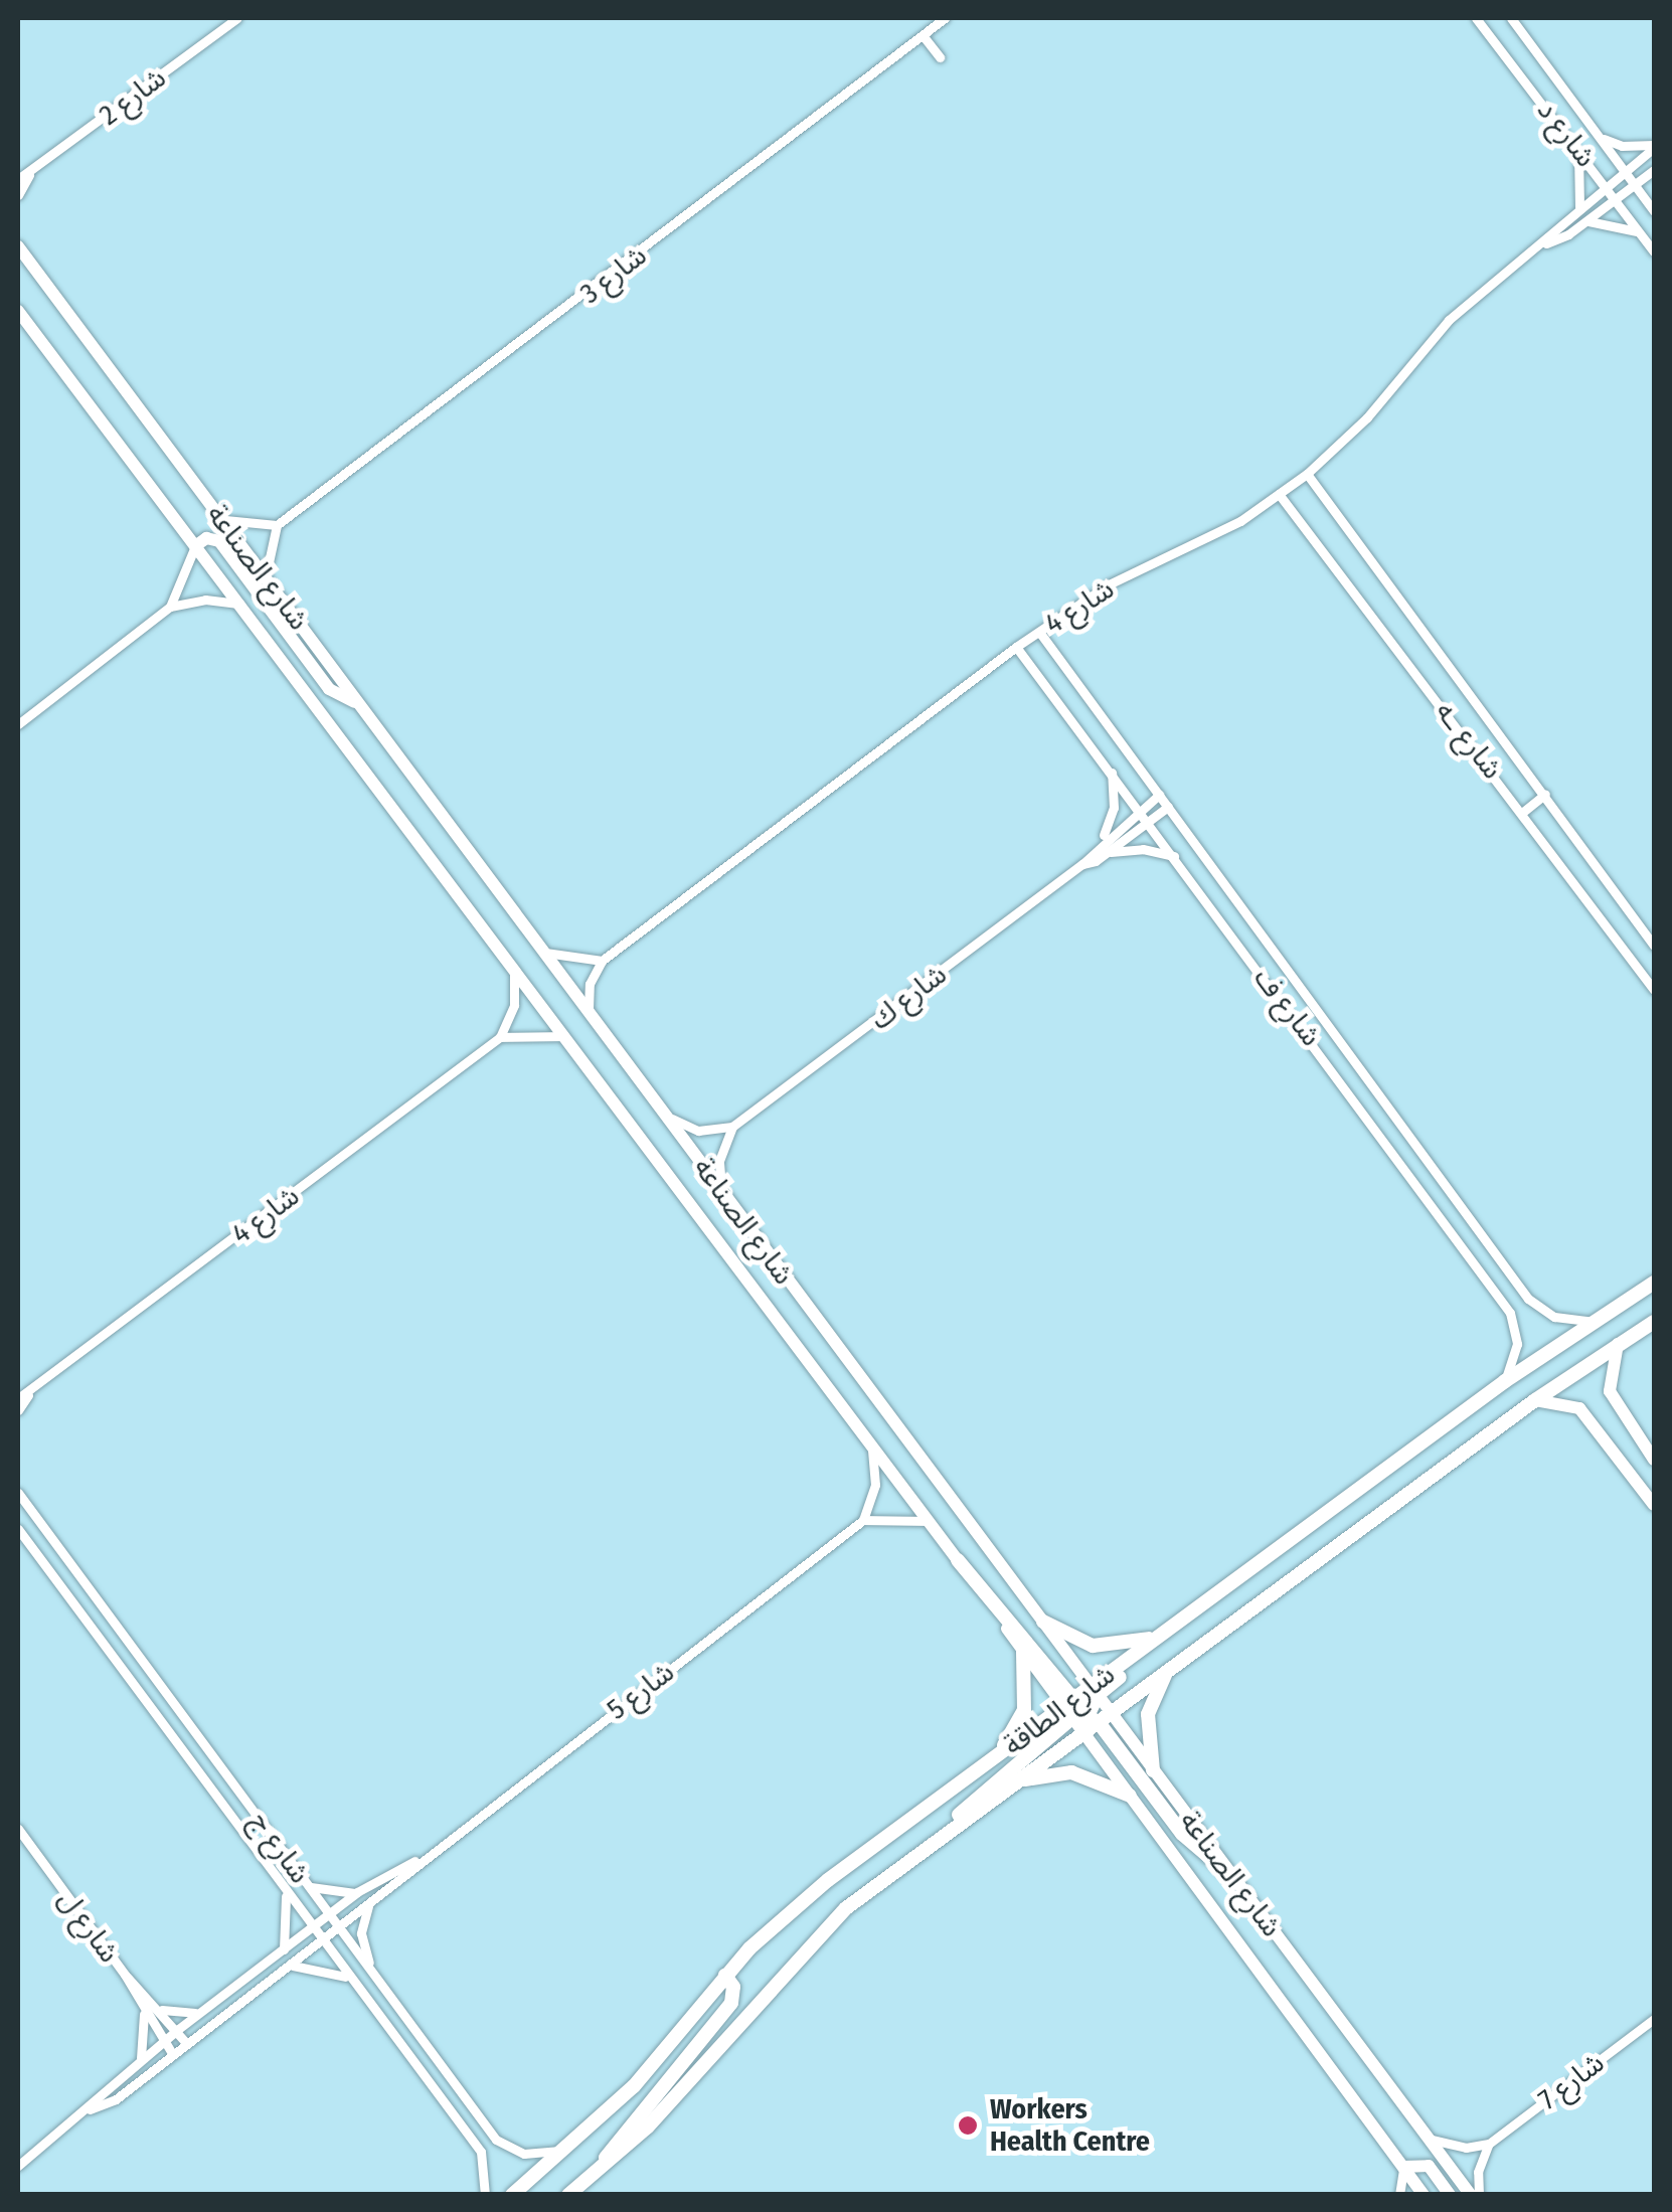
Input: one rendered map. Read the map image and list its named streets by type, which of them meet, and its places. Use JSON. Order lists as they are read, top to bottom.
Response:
{
  "streets": {
    "main road": ["شارع الطاقة"],
    "street": [
      "شارع 2",
      "شارع د",
      "شارع 3",
      "شارع الصناعة",
      "شارع 4",
      "شارع ـه",
      "شارع ك",
      "شارع ف",
      "شارع 5",
      "شارع ج",
      "شارع ل",
      "شارع 7"
    ]
  },
  "crossings": [
    ["شارع د", "شارع 4"],
    ["شارع الصناعة", "شارع الطاقة"],
    ["شارع 4", "شارع ـه"],
    ["شارع 4", "شارع ف"],
    ["شارع ك", "شارع ف"],
    ["شارع ف", "شارع الطاقة"],
    ["شارع 5", "شارع ج"],
    ["شارع 5", "شارع ل"],
    ["شارع الطاقة", "شارع ج"]
  ],
  "places": ["Workers Health Centre"]
}
